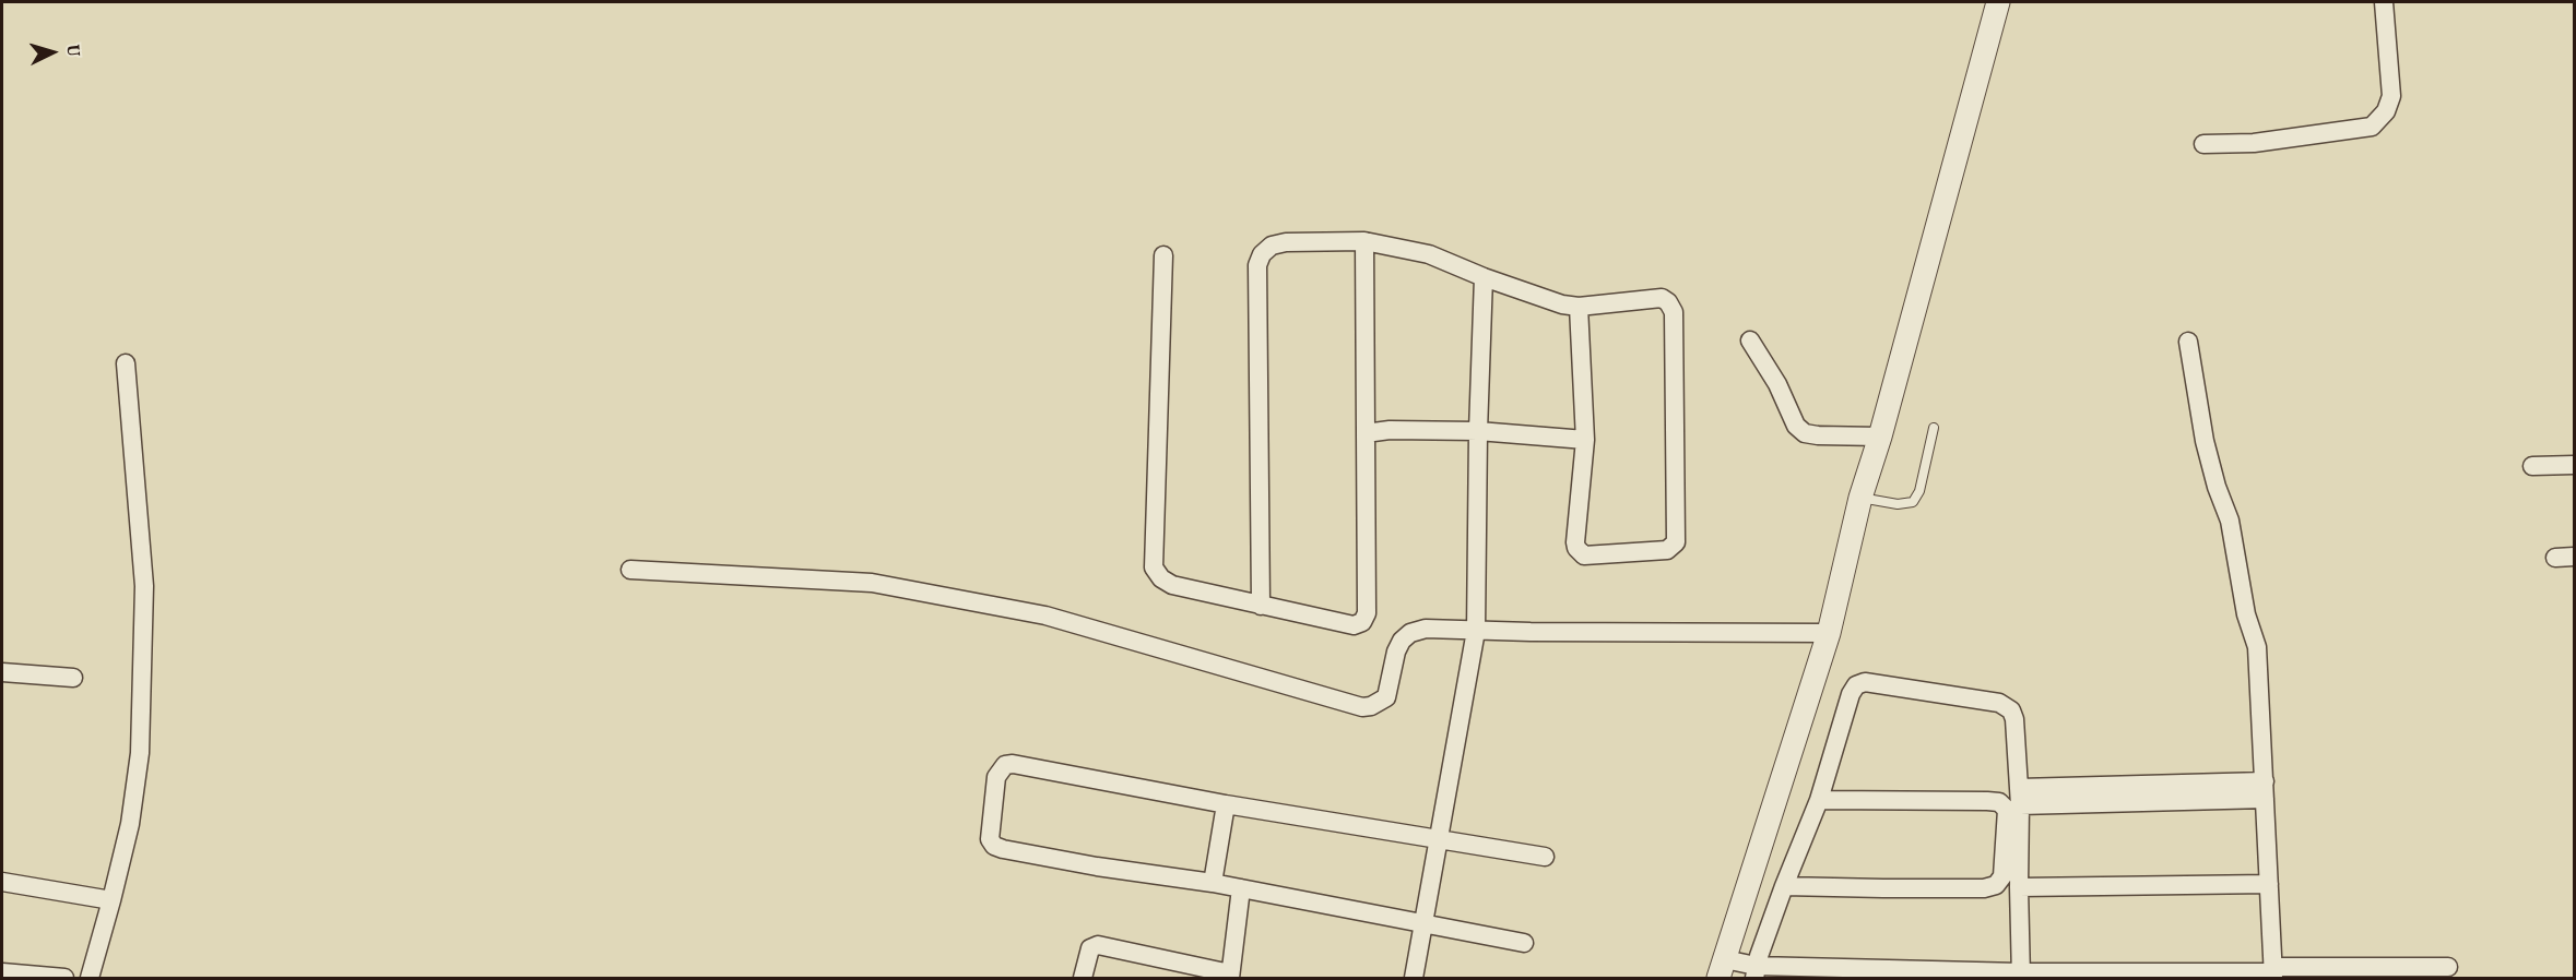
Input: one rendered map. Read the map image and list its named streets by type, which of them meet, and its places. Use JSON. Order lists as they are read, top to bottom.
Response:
{
  "north": "right"
}
